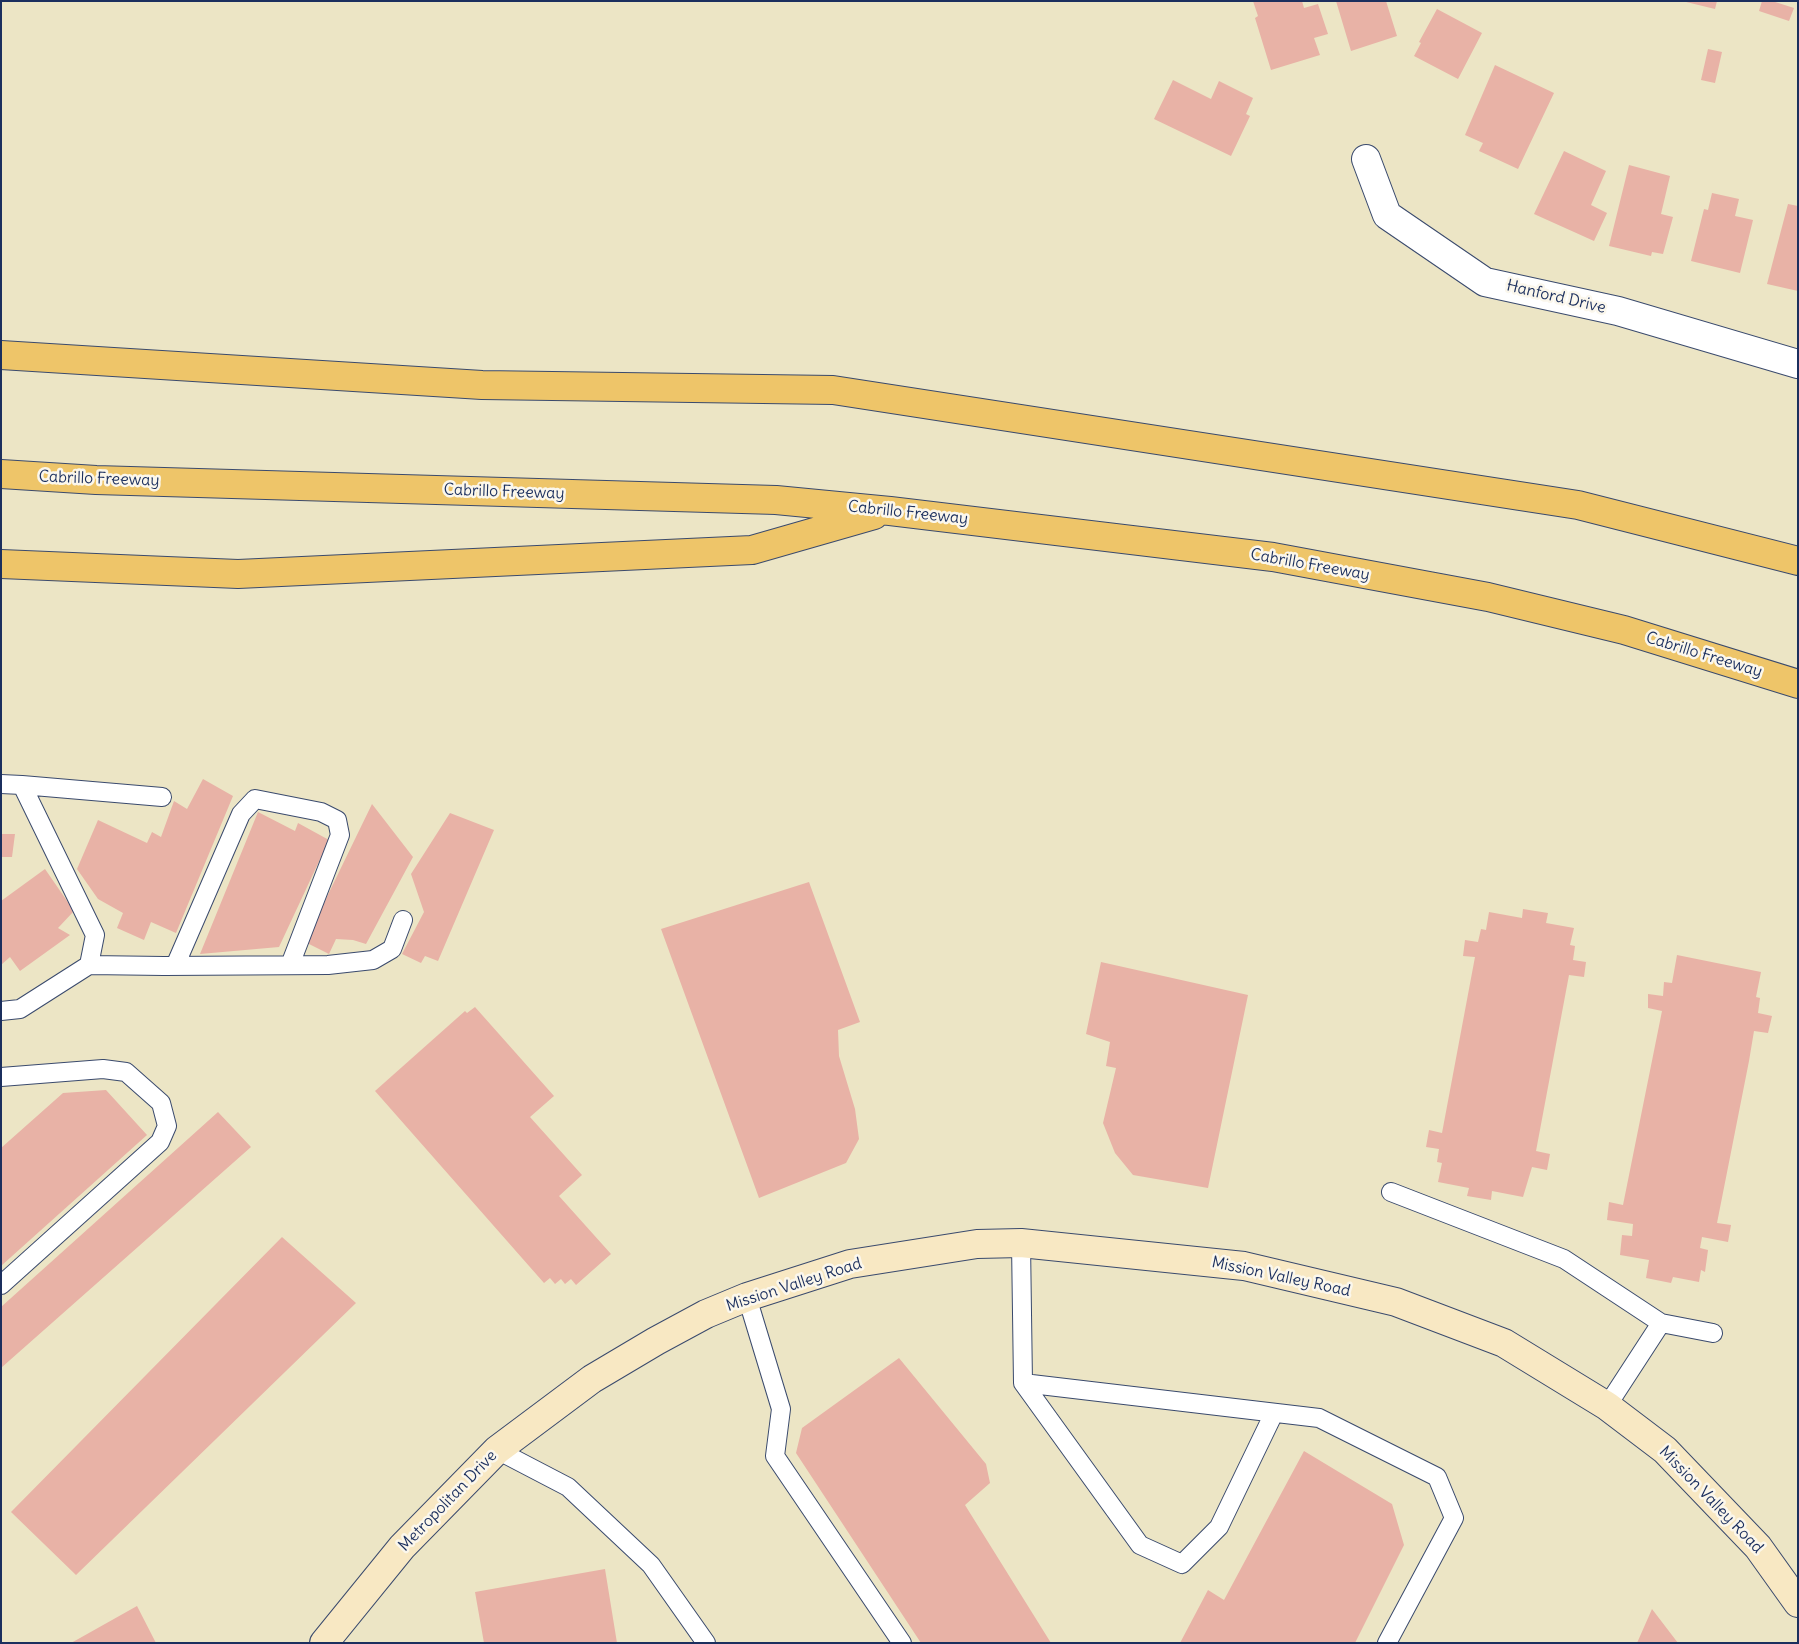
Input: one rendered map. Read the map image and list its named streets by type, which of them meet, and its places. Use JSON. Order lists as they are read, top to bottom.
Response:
{
  "streets": {
    "highway": ["Cabrillo Freeway"],
    "street": ["Hanford Drive", "Mission Valley Road", "Metropolitan Drive"]
  },
  "crossings": [
    ["Mission Valley Road", "Metropolitan Drive"]
  ]
}
